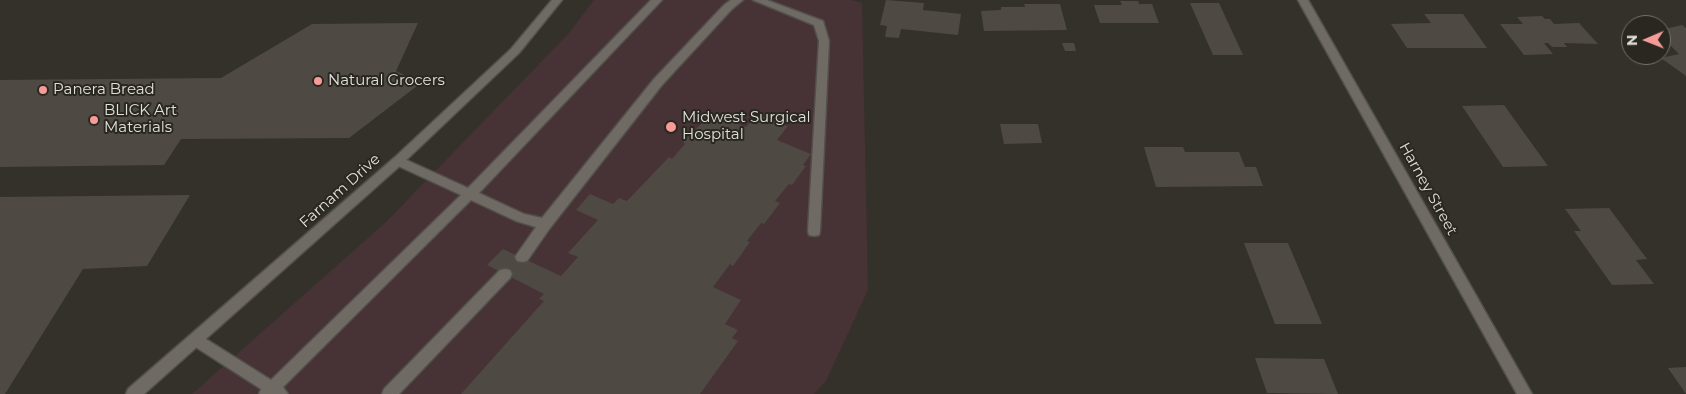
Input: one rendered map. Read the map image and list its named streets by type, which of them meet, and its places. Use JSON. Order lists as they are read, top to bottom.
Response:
{
  "streets": {
    "street": ["Harney Street", "Farnam Drive"]
  },
  "places": [
    "Natural Grocers",
    "Panera Bread",
    "BLICK Art Materials",
    "Midwest Surgical Hospital"
  ],
  "north": "left"
}
